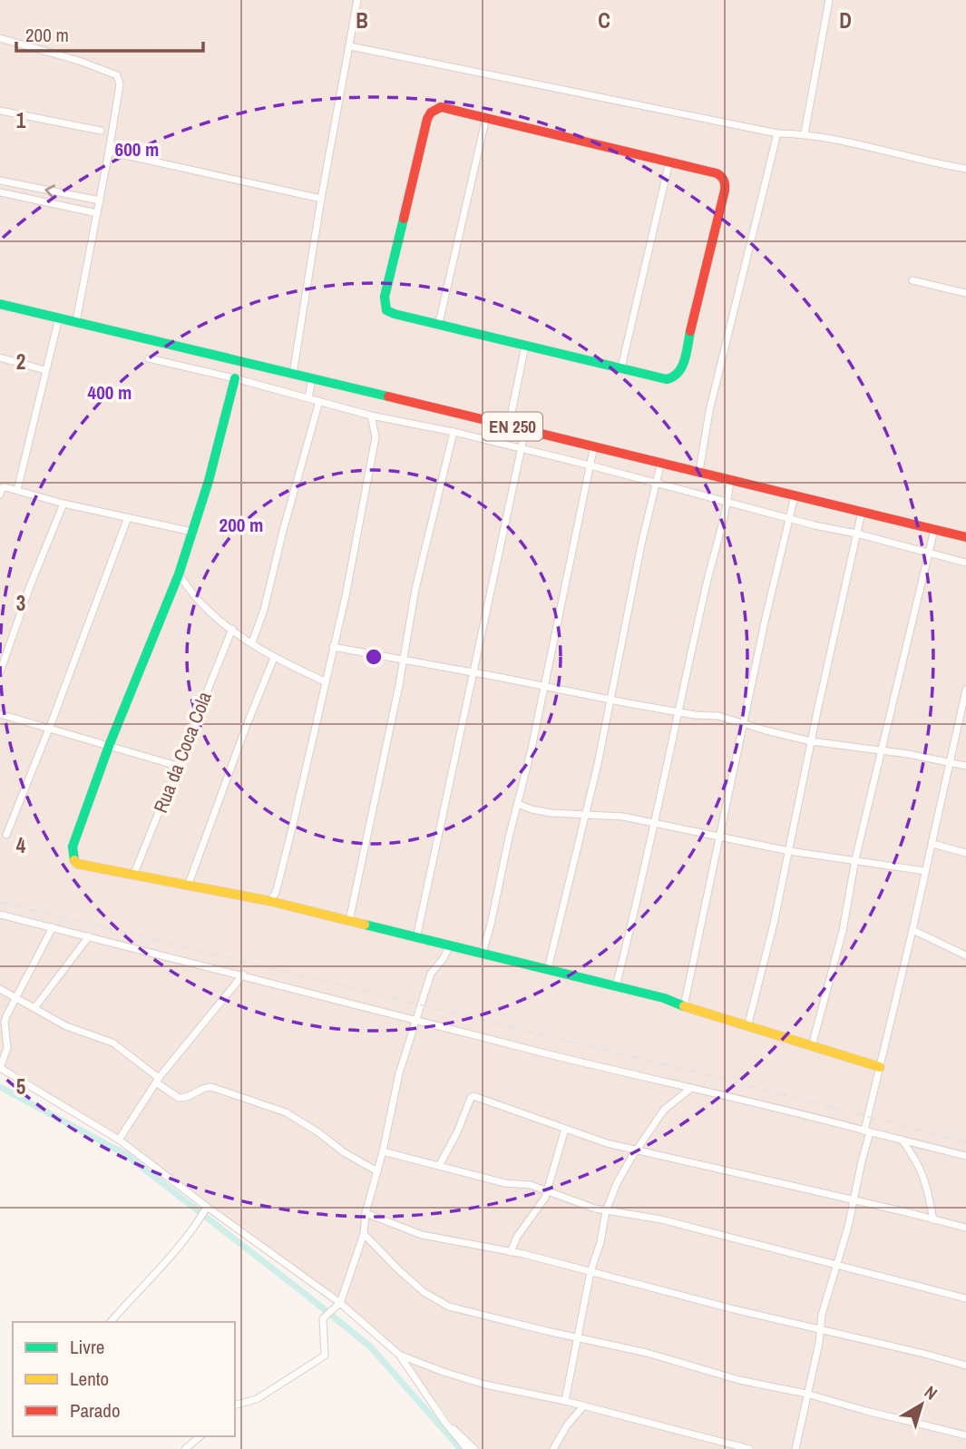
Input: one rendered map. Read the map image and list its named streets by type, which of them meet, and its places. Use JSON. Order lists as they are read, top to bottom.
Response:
{
  "streets": {
    "street": ["EN 250", "Rua da Coca Cola"]
  },
  "legend": ["Livre", "Lento", "Parado"],
  "scale_bar": "200 m",
  "north": "top right",
  "grid": {
    "columns": ["B", "C", "D"],
    "rows": [
      "1",
      "2",
      "3",
      "4",
      "5"
    ]
  },
  "rings": ["600 m", "400 m", "200 m"]
}
